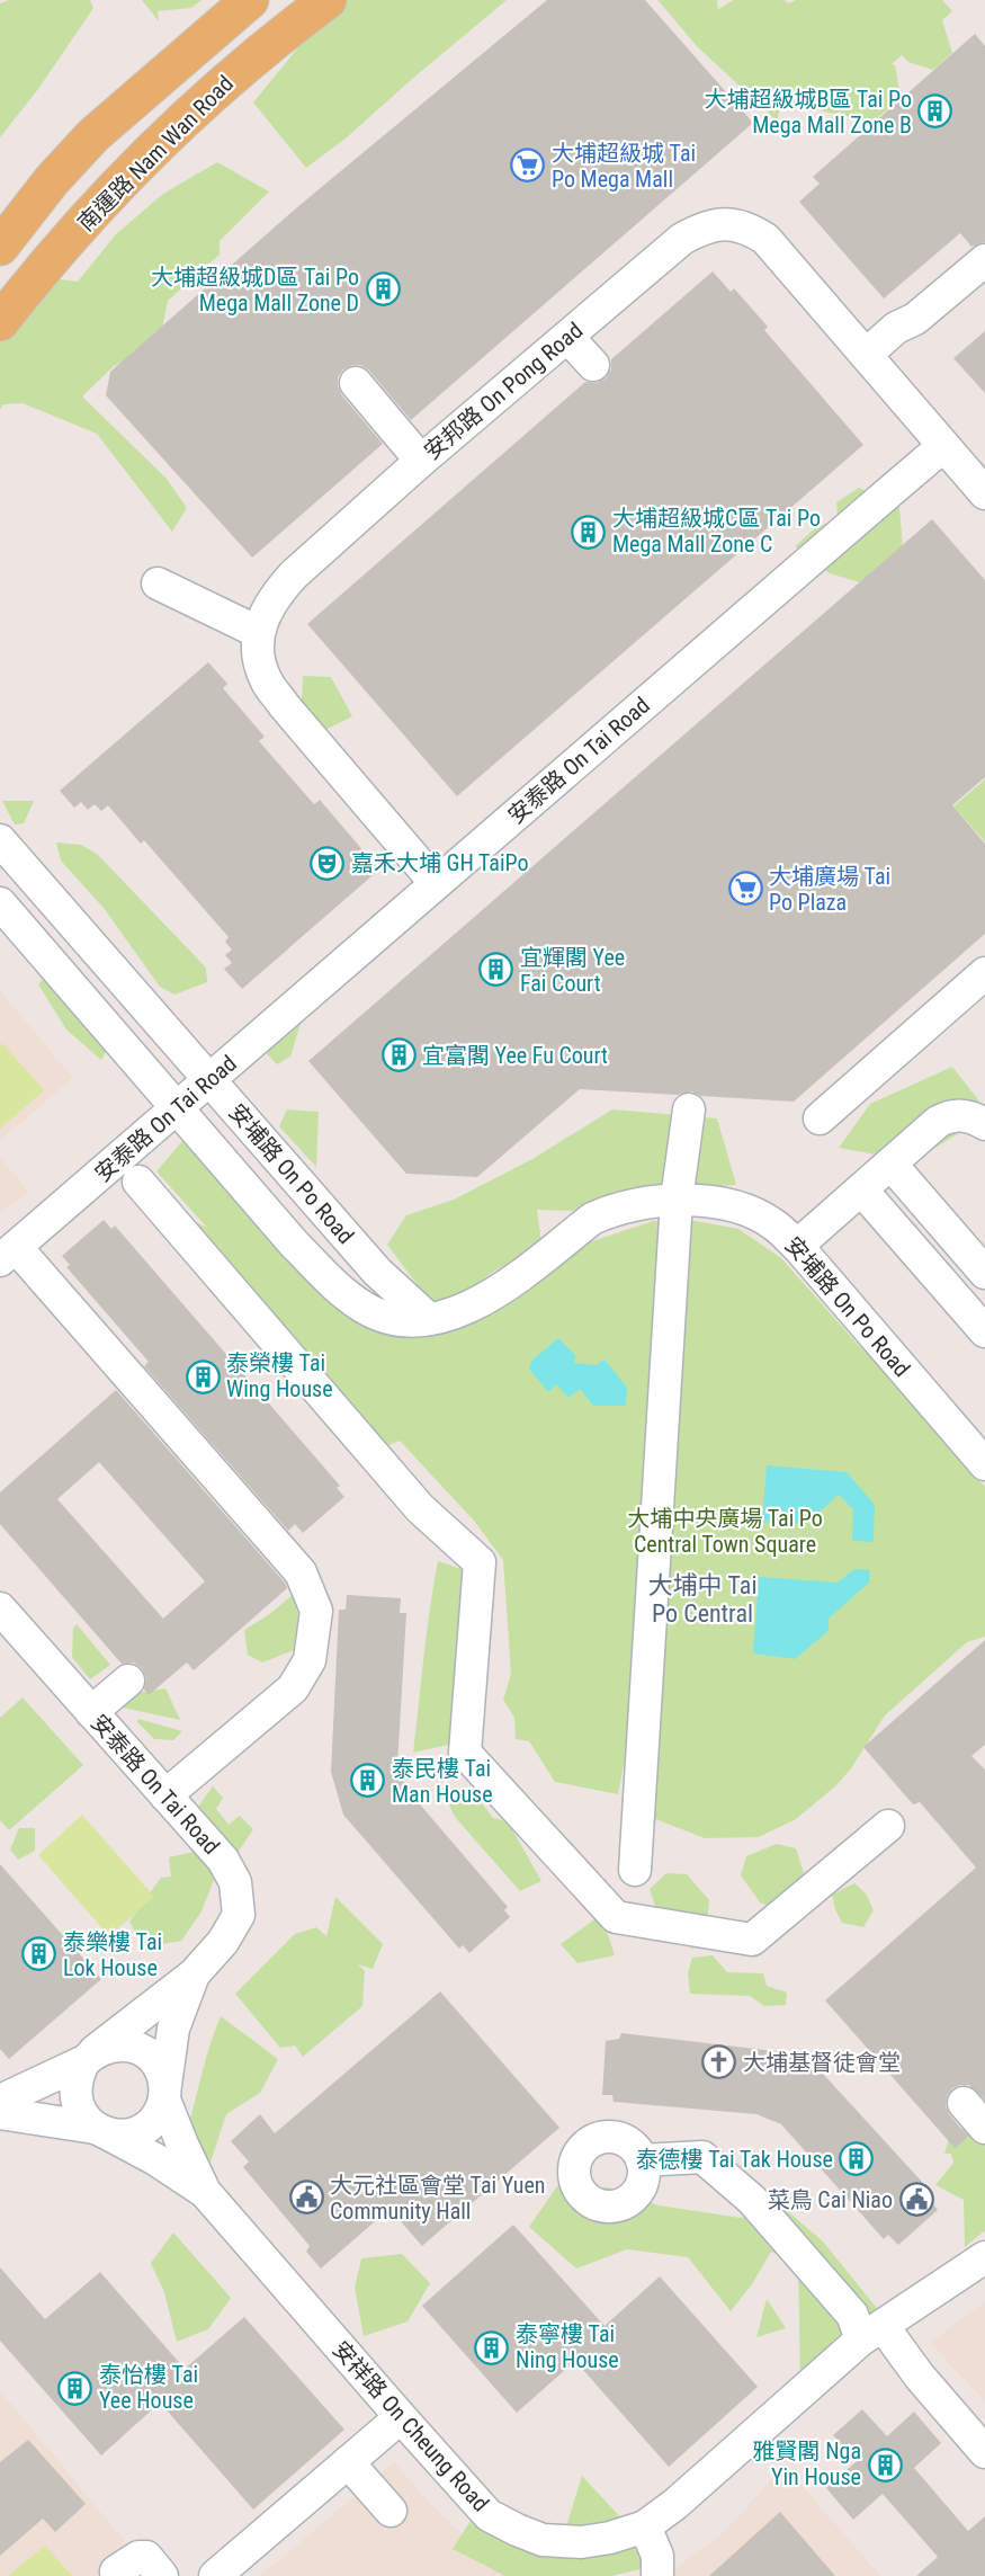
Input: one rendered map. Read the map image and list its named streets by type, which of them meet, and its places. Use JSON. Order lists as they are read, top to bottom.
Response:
{
  "streets": {
    "main road": ["南運路 Nam Wan Road"],
    "street": [
      "安邦路 On Pong Road",
      "安泰路 On Tai Road",
      "安埔路 On Po Road",
      "安祥路 On Cheung Road"
    ]
  },
  "crossings": [
    ["安邦路 On Pong Road", "安泰路 On Tai Road"],
    ["安泰路 On Tai Road", "安埔路 On Po Road"],
    ["安泰路 On Tai Road", "安祥路 On Cheung Road"]
  ],
  "districts": ["大埔中 Tai Po Central"],
  "parks": ["大埔中央廣場 Tai Po Central Town Square"],
  "places": {
    "building": [
      "大埔超級城B區 Tai Po Mega Mall Zone B",
      "大埔超級城D區 Tai Po Mega Mall Zone D",
      "大埔超級城C區 Tai Po Mega Mall Zone C",
      "宜輝閣 Yee Fai Court",
      "宜富閣 Yee Fu Court",
      "泰榮樓 Tai Wing House",
      "泰民樓 Tai Man House",
      "泰樂樓 Tai Lok House",
      "泰德樓 Tai Tak House",
      "泰寧樓 Tai Ning House",
      "泰怡樓 Tai Yee House",
      "雅賢閣 Nga Yin House"
    ],
    "supermarket": ["大埔超級城 Tai Po Mega Mall", "大埔廣場 Tai Po Plaza"],
    "theatre": ["嘉禾大埔 GH TaiPo"],
    "church": ["大埔基督徒會堂"],
    "public building": ["大元社區會堂 Tai Yuen Community Hall", "菜鳥 Cai Niao"]
  }
}
